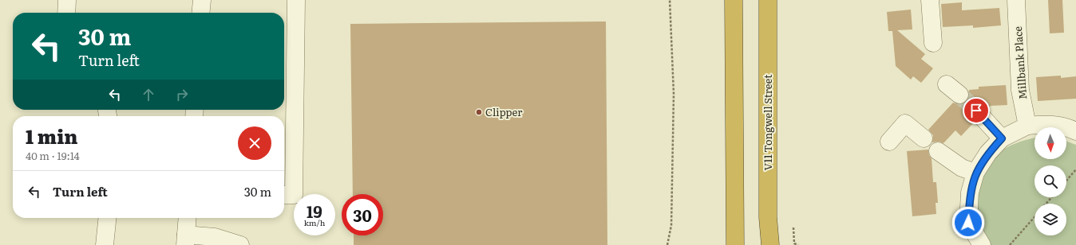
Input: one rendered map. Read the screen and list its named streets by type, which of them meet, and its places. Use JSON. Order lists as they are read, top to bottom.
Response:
{
  "streets": {
    "highway": ["V11 Tongwell Street"],
    "street": ["Millbank Place"]
  },
  "places": ["Clipper"],
  "north": "bottom",
  "page": {
    "turn": ["30 m", "Turn left"],
    "heading": ["1 min", "40 m · 19:14"],
    "list": [
      {
        "name": "Turn left",
        "value": "30 m"
      }
    ],
    "speed": "19 km/h",
    "limit": "30"
  }
}
